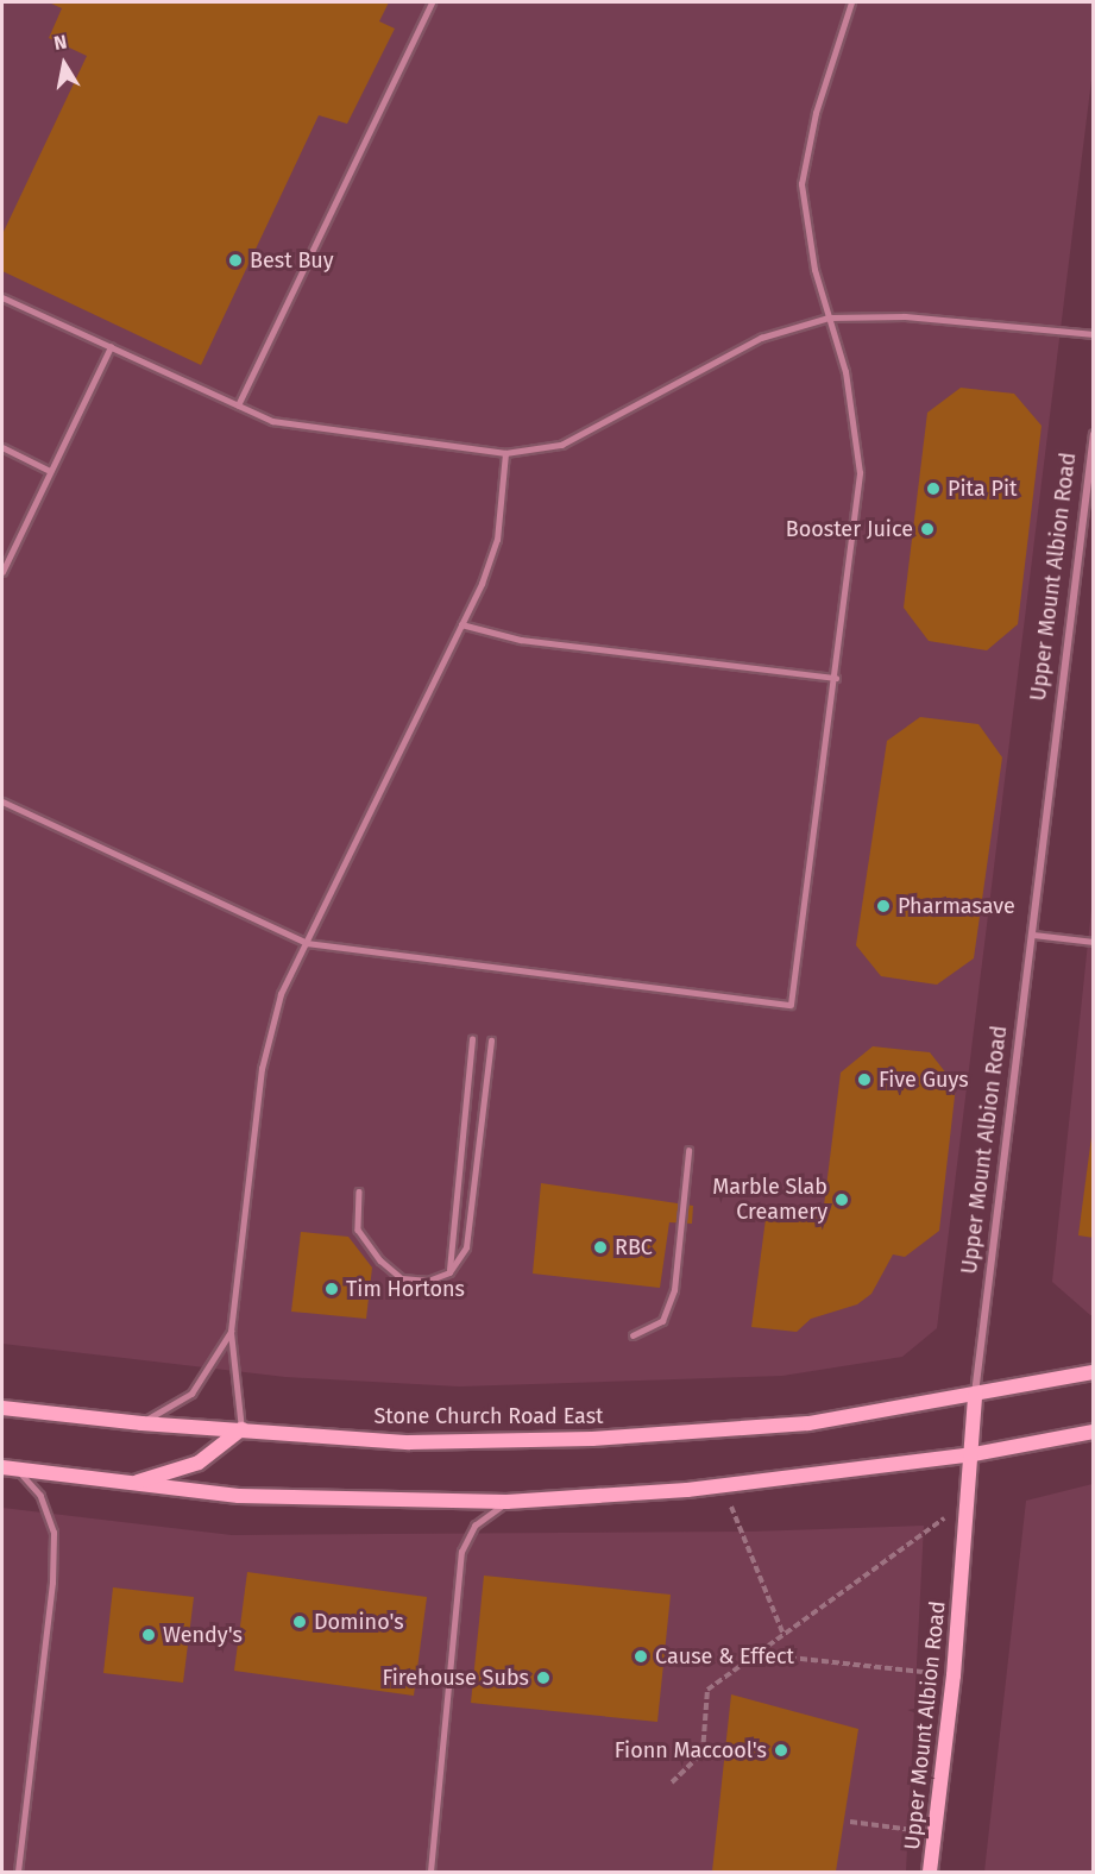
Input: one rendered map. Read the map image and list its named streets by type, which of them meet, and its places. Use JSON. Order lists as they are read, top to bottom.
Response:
{
  "streets": {
    "main road": ["Upper Mount Albion Road", "Stone Church Road East"]
  },
  "crossings": [
    ["Upper Mount Albion Road", "Stone Church Road East"]
  ],
  "places": [
    "Best Buy",
    "Pita Pit",
    "Booster Juice",
    "Pharmasave",
    "Five Guys",
    "Marble Slab Creamery",
    "RBC",
    "Tim Hortons",
    "Domino's",
    "Wendy's",
    "Cause & Effect",
    "Firehouse Subs",
    "Fionn Maccool's"
  ],
  "north": "top"
}
